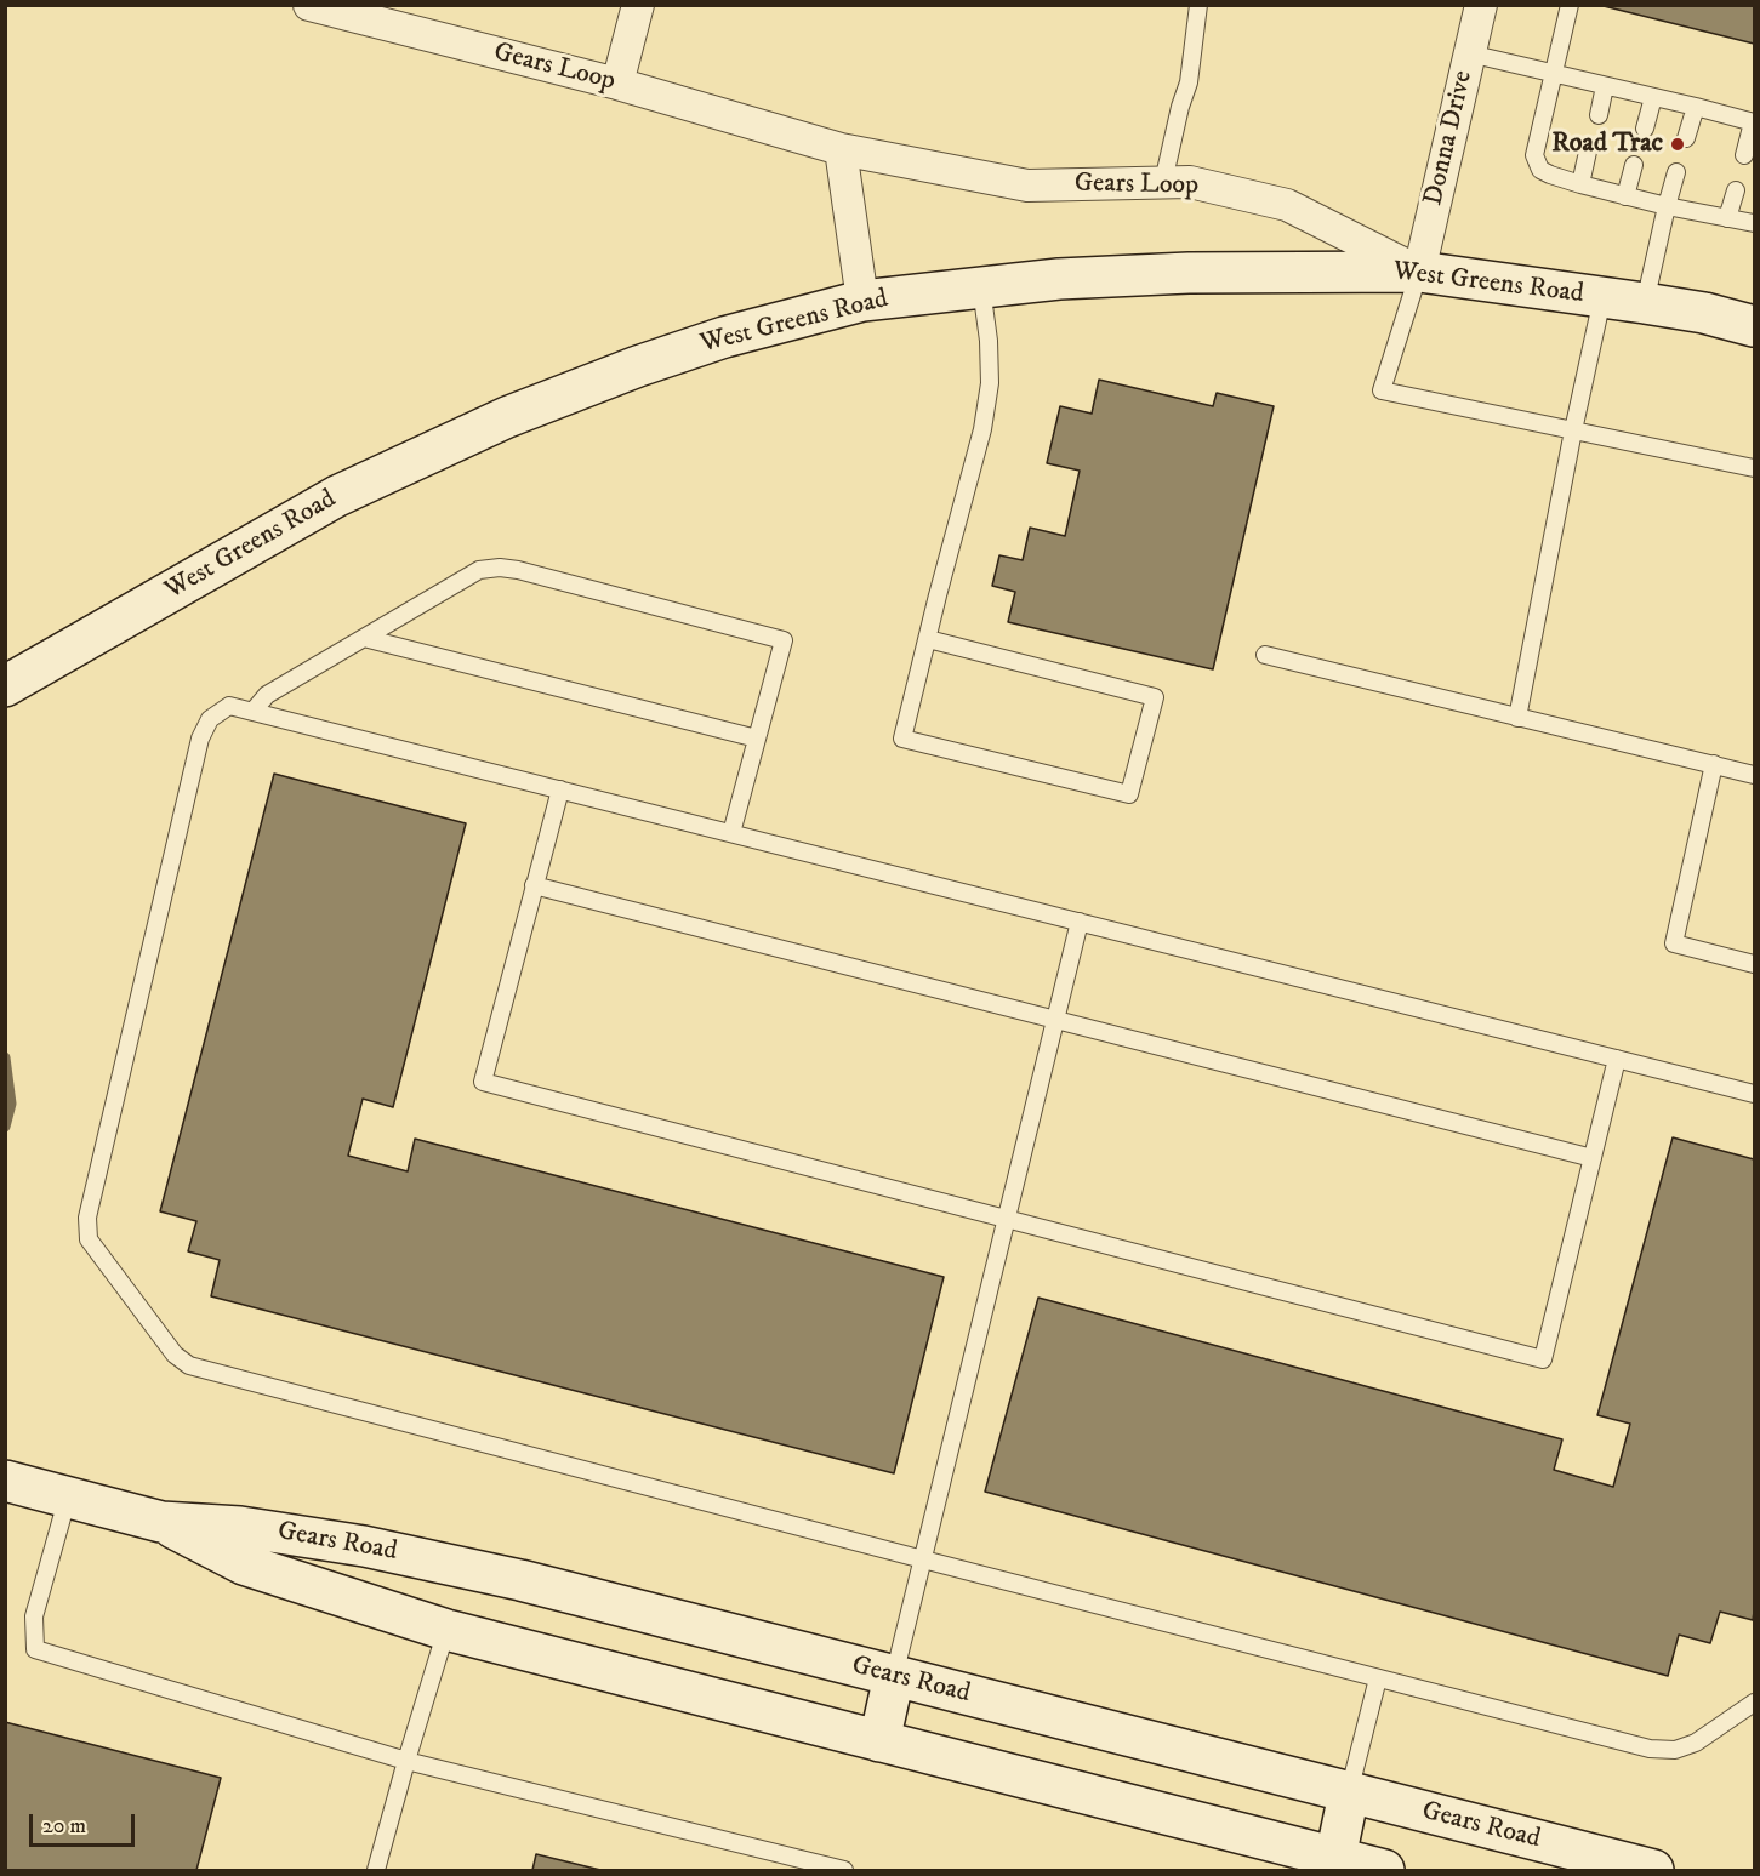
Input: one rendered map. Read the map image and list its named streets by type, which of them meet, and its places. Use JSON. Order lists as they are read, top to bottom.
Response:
{
  "streets": {
    "street": [
      "Gears Loop",
      "Donna Drive",
      "West Greens Road",
      "Gears Road"
    ]
  },
  "crossings": [
    ["Gears Loop", "Donna Drive"],
    ["Gears Loop", "West Greens Road"],
    ["Donna Drive", "West Greens Road"]
  ],
  "places": ["Road Trac"],
  "scale_bar": "20 m"
}
